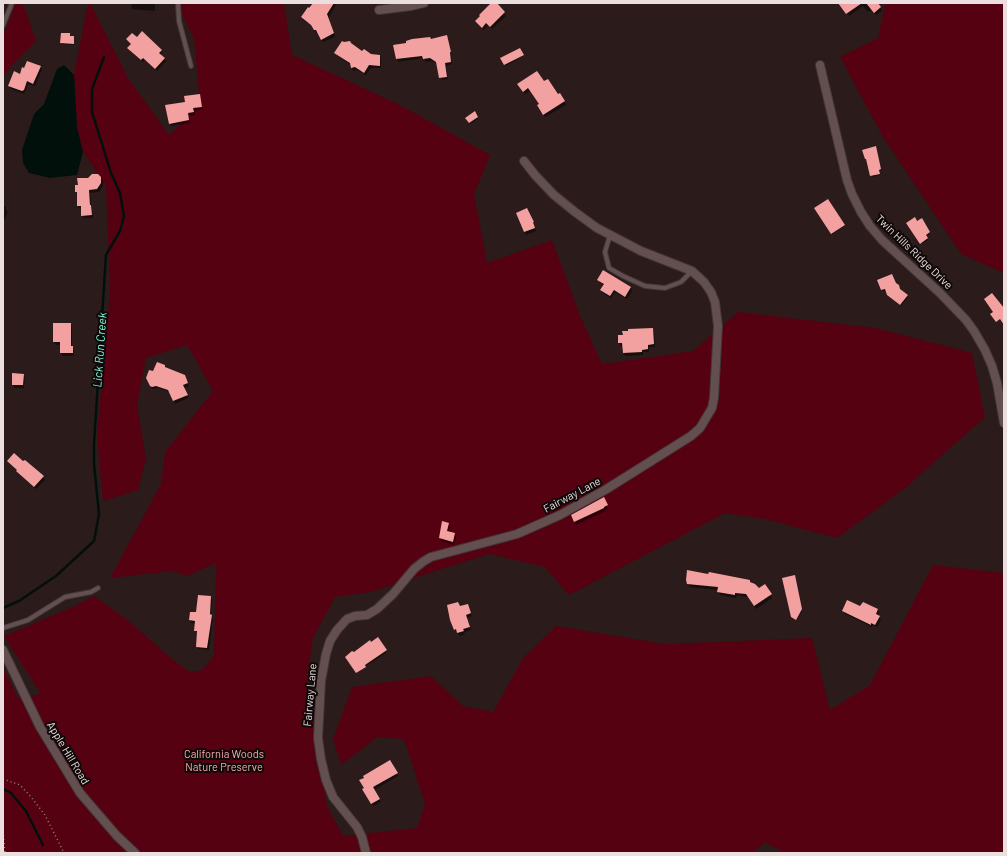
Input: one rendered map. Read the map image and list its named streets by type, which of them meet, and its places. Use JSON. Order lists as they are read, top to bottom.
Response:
{
  "streets": {
    "street": ["Twin Hills Ridge Drive", "Fairway Lane", "Apple Hill Road"]
  },
  "water": ["Lick Run Creek"],
  "parks": ["California Woods Nature Preserve"]
}
